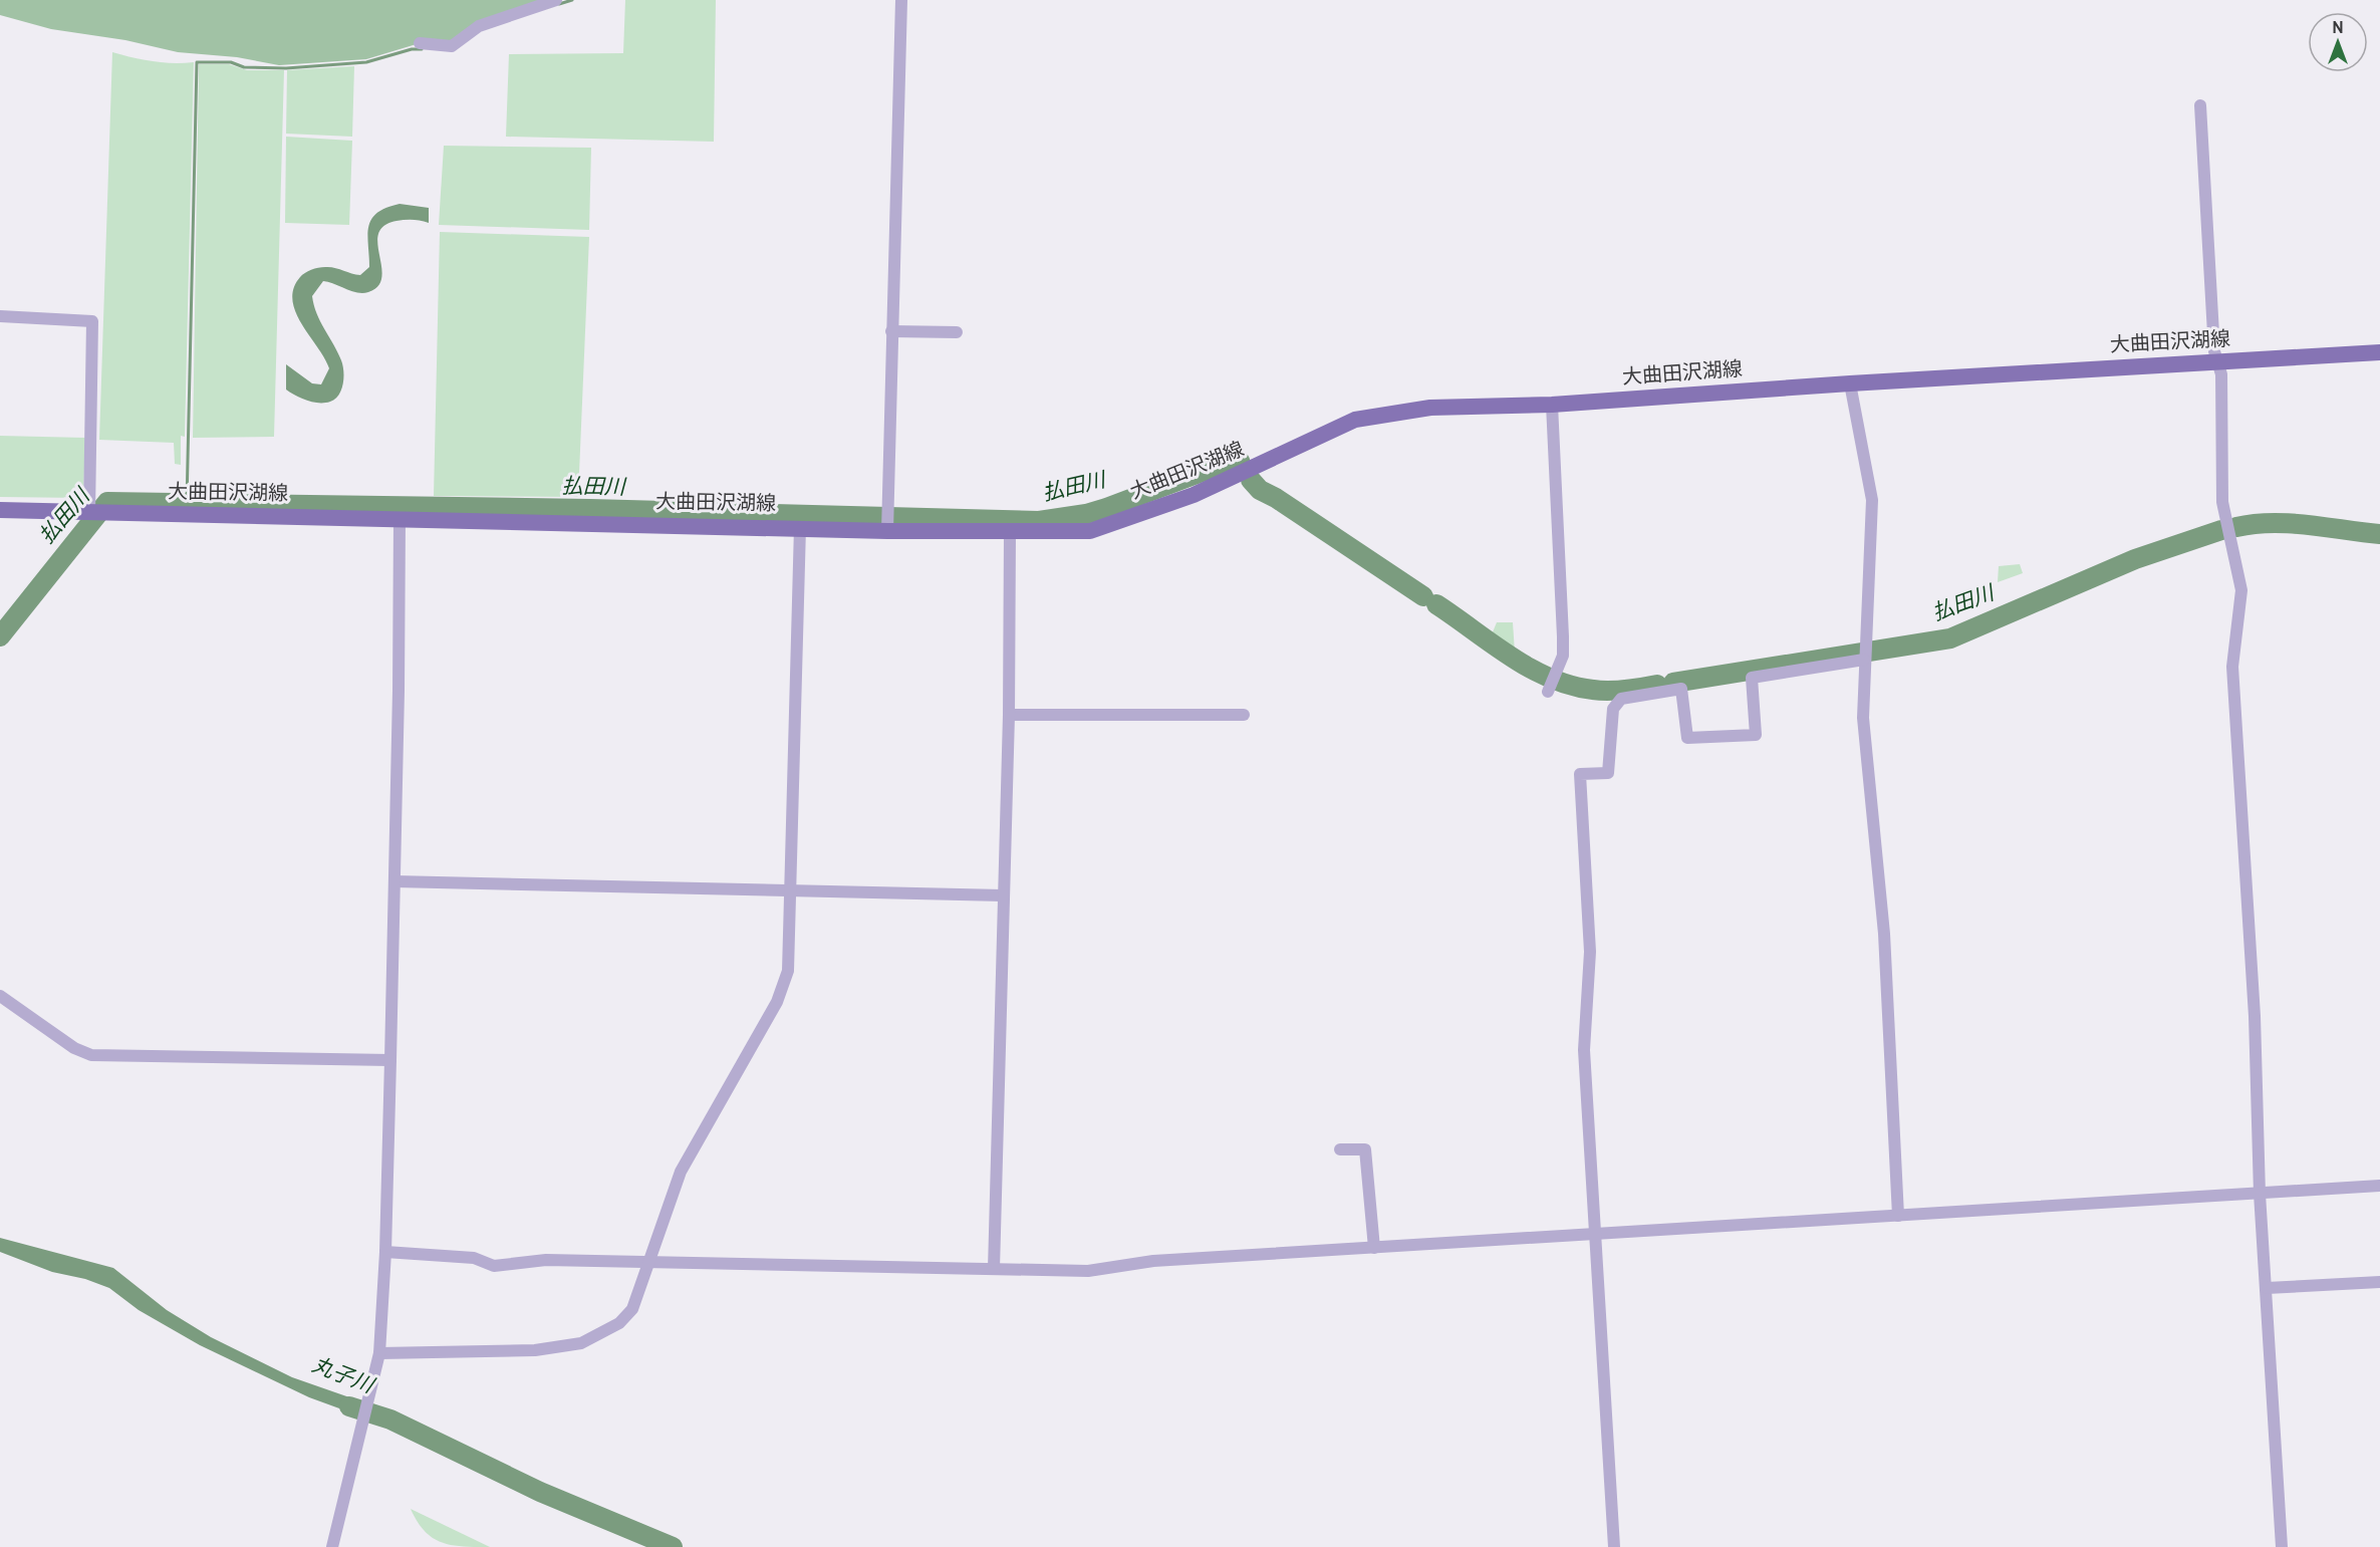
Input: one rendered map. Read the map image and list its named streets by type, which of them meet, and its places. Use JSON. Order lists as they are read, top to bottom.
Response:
{
  "streets": {
    "main road": ["大曲田沢湖線"]
  },
  "water": ["払田川", "丸子川"],
  "north": "top"
}
